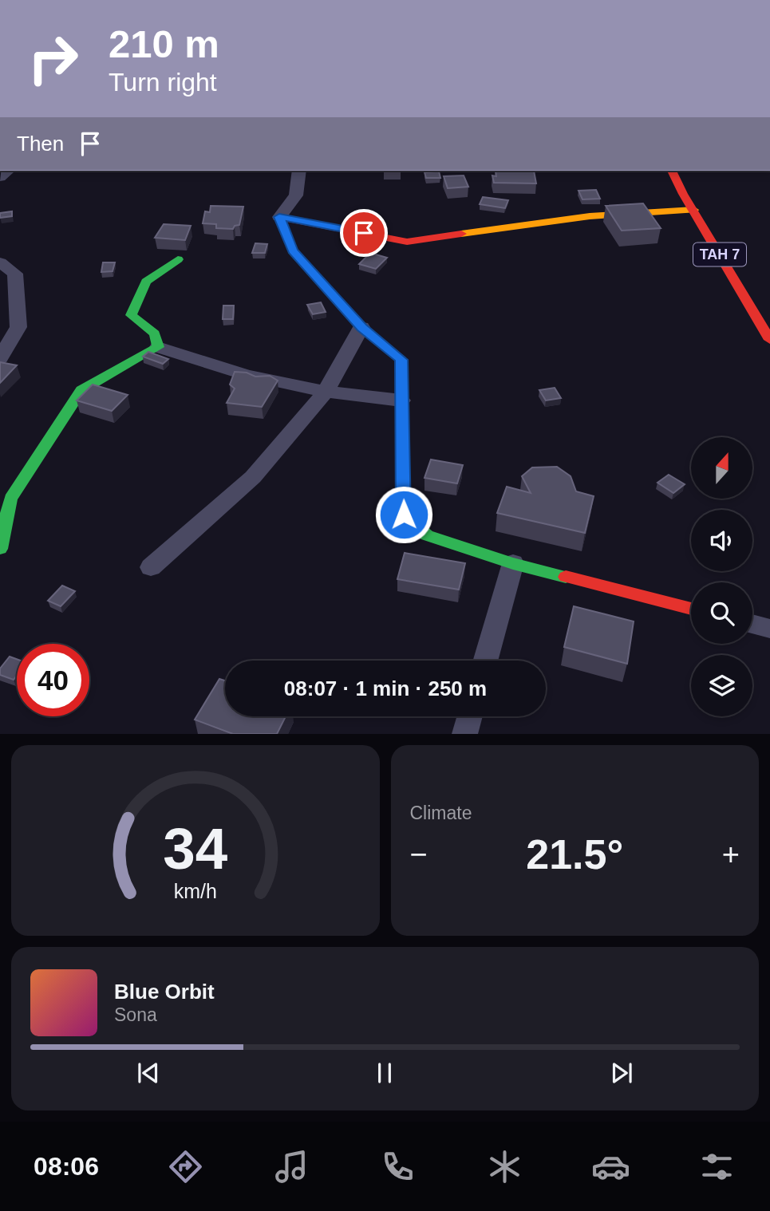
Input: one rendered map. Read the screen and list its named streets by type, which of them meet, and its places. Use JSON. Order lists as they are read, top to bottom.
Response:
{
  "streets": {
    "main road": ["TAH 7"]
  },
  "north": "top",
  "page": {
    "turn": ["210 m", "Turn right"],
    "then": "Then",
    "limit": "40",
    "trip": "08:07 · 1 min · 250 m",
    "tile": "Climate",
    "heat": ["−", "21.5°", "+"],
    "song": ["Blue Orbit", "Sona"],
    "tabs": "08:06",
    "gauge": ["34", "km/h"]
  }
}
